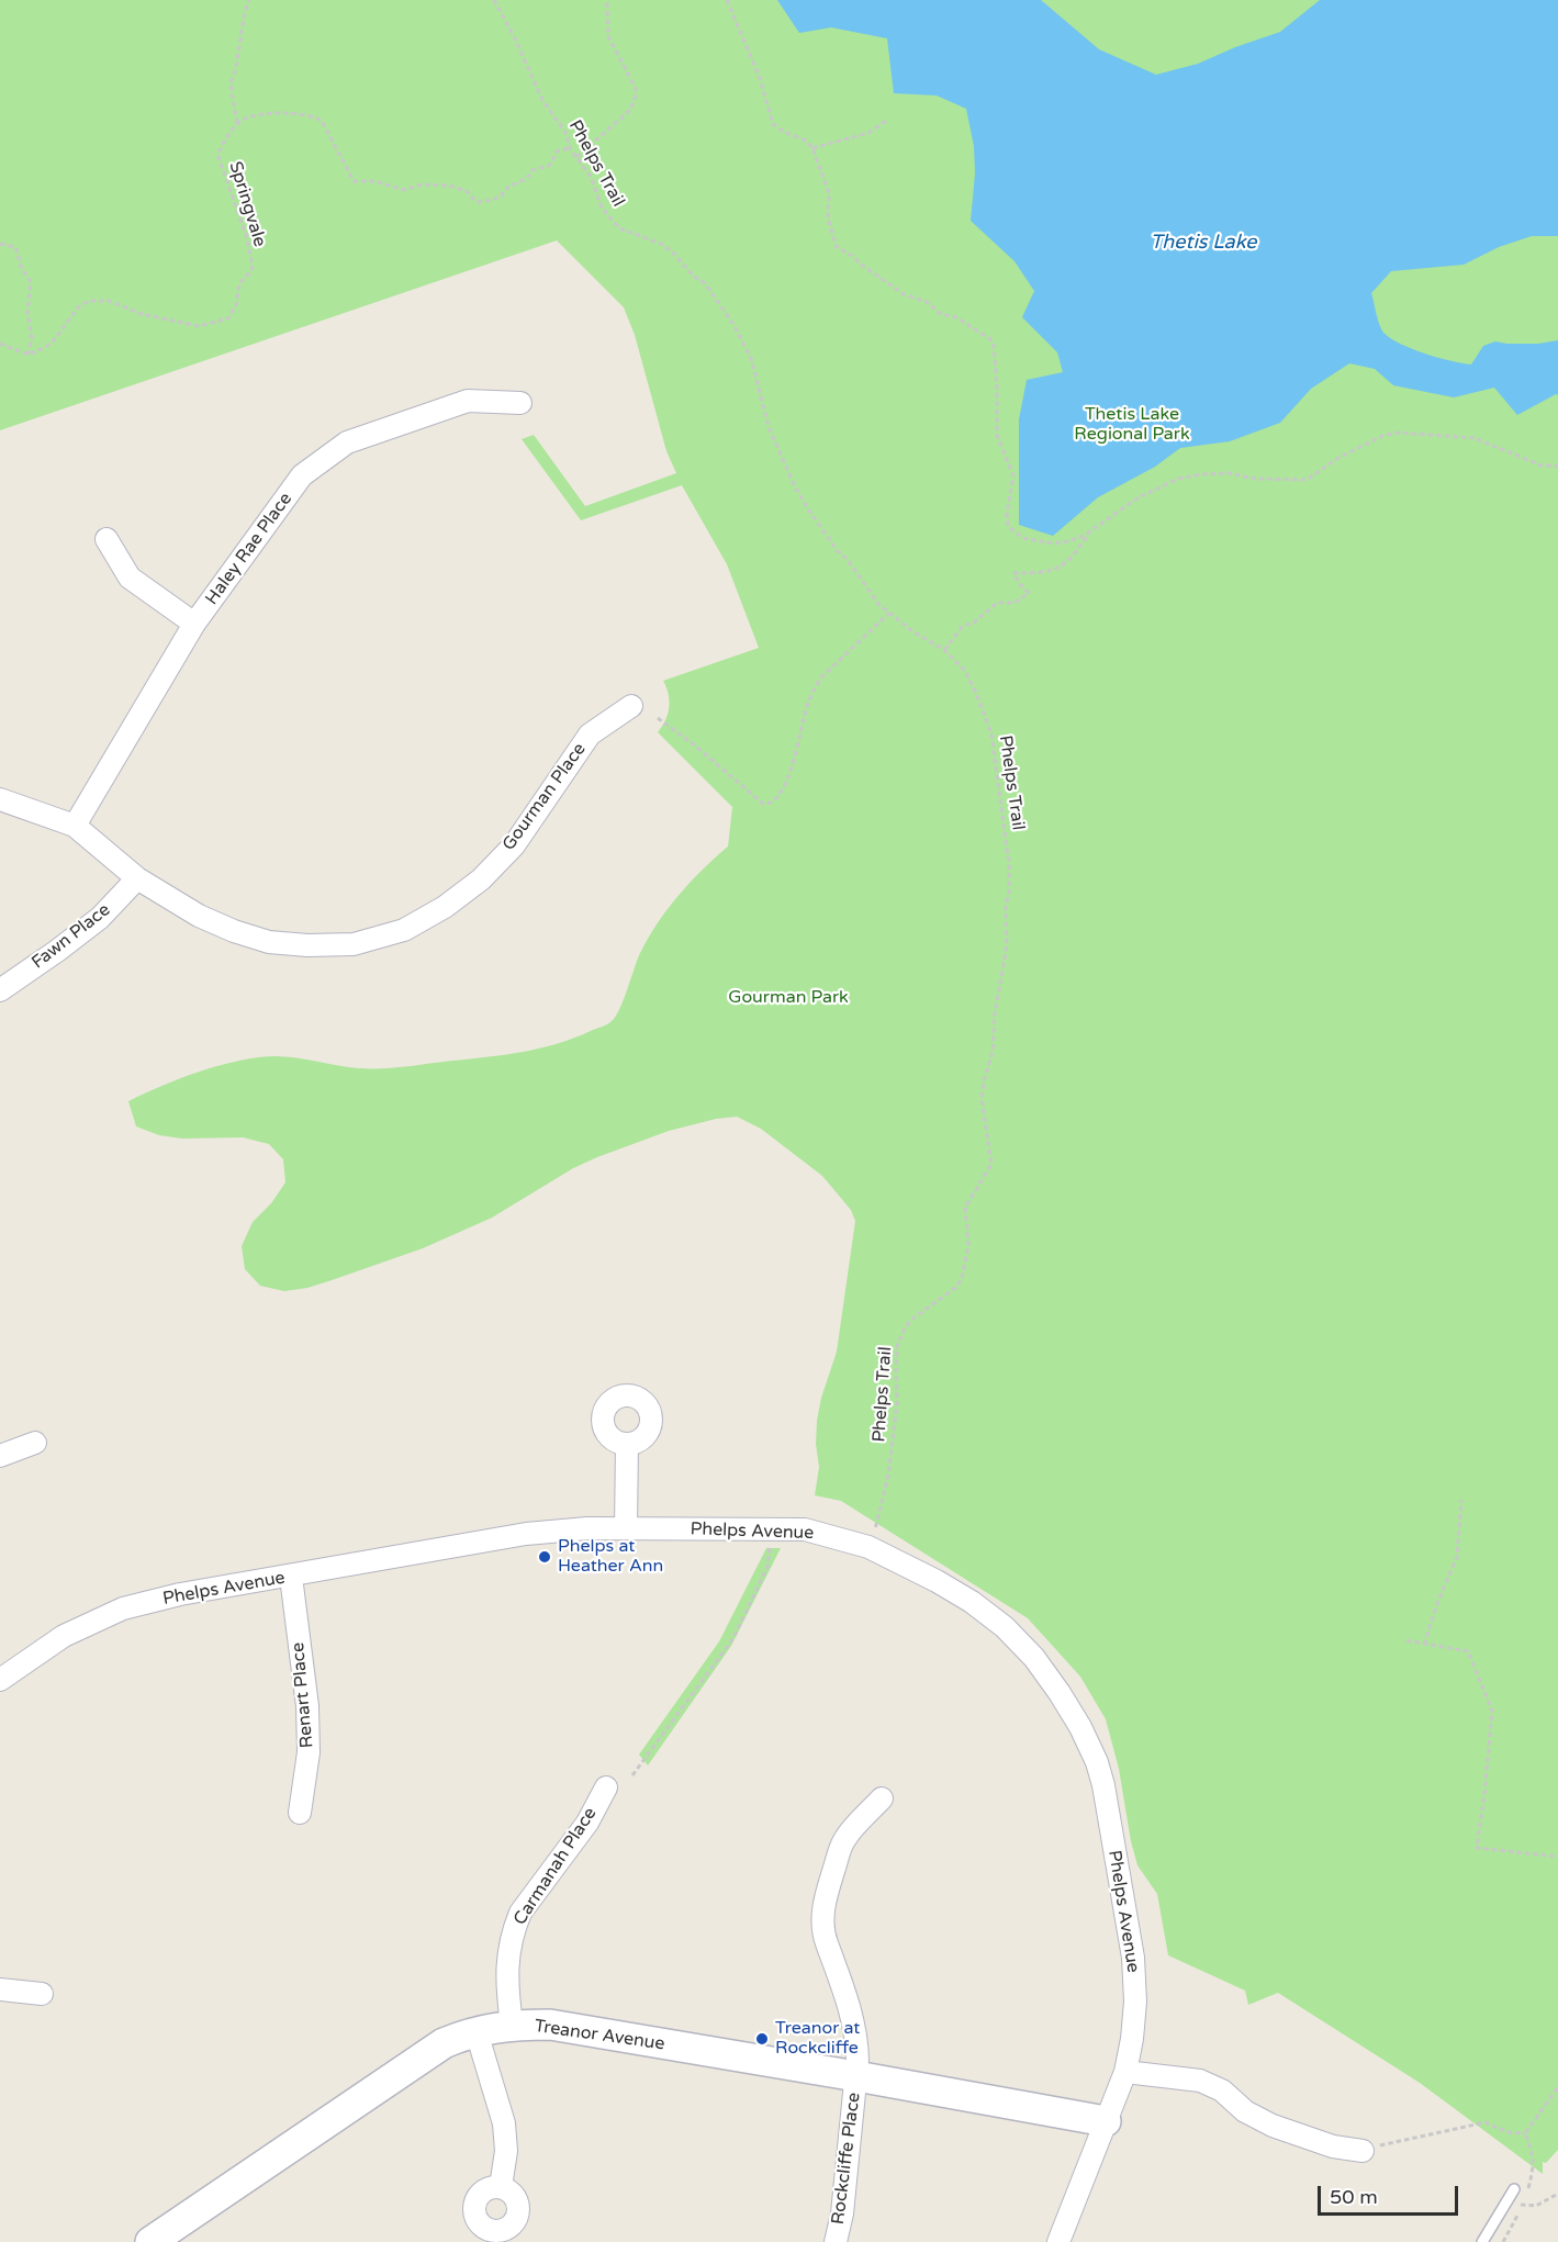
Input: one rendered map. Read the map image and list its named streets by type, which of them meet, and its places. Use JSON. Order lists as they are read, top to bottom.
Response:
{
  "streets": {
    "street": [
      "Haley Rae Place",
      "Gourman Place",
      "Fawn Place",
      "Phelps Avenue",
      "Renart Place",
      "Carmanah Place",
      "Treanor Avenue",
      "Rockcliffe Place"
    ],
    "path": ["Phelps Trail", "Springvale"]
  },
  "crossings": [
    ["Phelps Trail", "Phelps Avenue"],
    ["Haley Rae Place", "Gourman Place"],
    ["Gourman Place", "Fawn Place"],
    ["Phelps Avenue", "Renart Place"],
    ["Phelps Avenue", "Treanor Avenue"],
    ["Carmanah Place", "Treanor Avenue"],
    ["Treanor Avenue", "Rockcliffe Place"]
  ],
  "water": ["Thetis Lake"],
  "parks": ["Thetis Lake Regional Park", "Gourman Park"],
  "places": ["Phelps at Heather Ann", "Treanor at Rockcliffe"],
  "scale_bar": "50 m"
}
